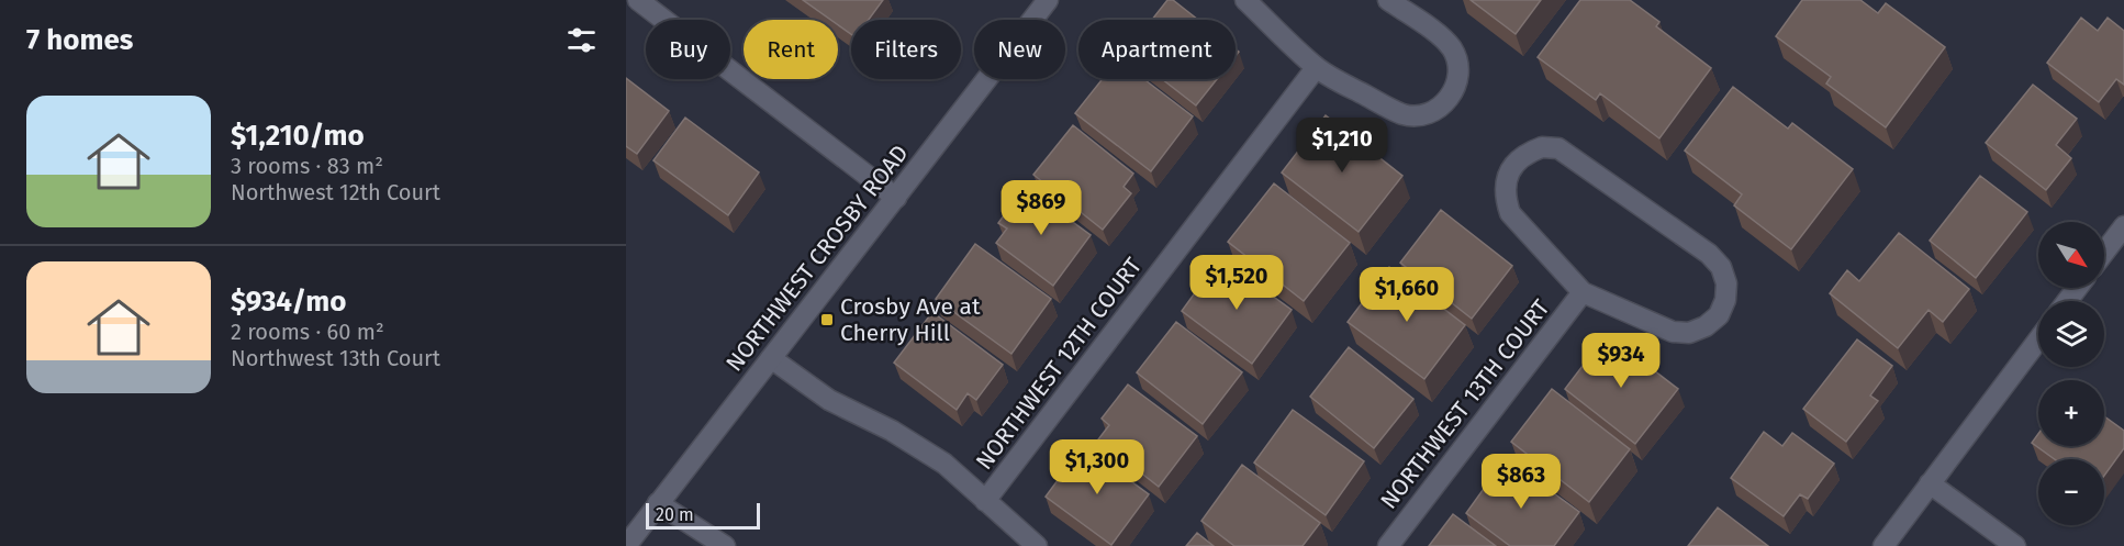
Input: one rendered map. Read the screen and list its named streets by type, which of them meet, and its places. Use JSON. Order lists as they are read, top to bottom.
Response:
{
  "streets": {
    "street": ["NORTHWEST CROSBY ROAD", "NORTHWEST 12TH COURT", "NORTHWEST 13TH COURT"]
  },
  "places": {
    "transit": ["Crosby Ave at Cherry Hill"]
  },
  "scale_bar": "20 m",
  "north": "bottom right",
  "page": {
    "heading": "7 homes",
    "chip": [
      "Buy",
      "Rent",
      "Filters",
      "New",
      "Apartment"
    ],
    "list": [
      {
        "name": "$1,210/mo",
        "note": "3 rooms · 83 m² · Northwest 12th Court"
      },
      {
        "name": "$934/mo",
        "note": "2 rooms · 60 m² · Northwest 13th Court"
      }
    ],
    "price": [
      "$1,210",
      "$869",
      "$1,520",
      "$1,660",
      "$934",
      "$1,300",
      "$863"
    ],
    "map_buttons": ["+", "−"],
    "scale": "20 m"
  }
}
